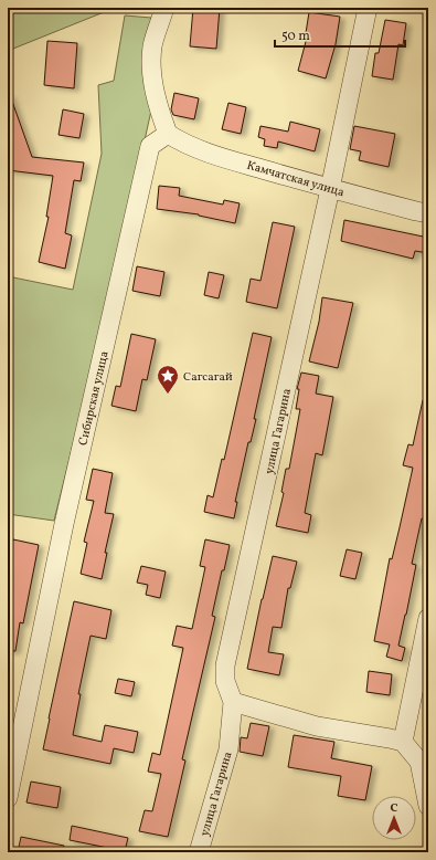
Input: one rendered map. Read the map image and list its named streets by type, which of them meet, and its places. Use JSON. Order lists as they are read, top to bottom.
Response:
{
  "streets": {
    "street": ["Камчатская улица", "Сибирская улица", "улица Гагарина"]
  },
  "crossings": [
    ["Камчатская улица", "Сибирская улица"],
    ["Камчатская улица", "улица Гагарина"]
  ],
  "places": {
    "place": ["Сагсагай"]
  },
  "scale_bar": "50 m",
  "north": "top"
}
